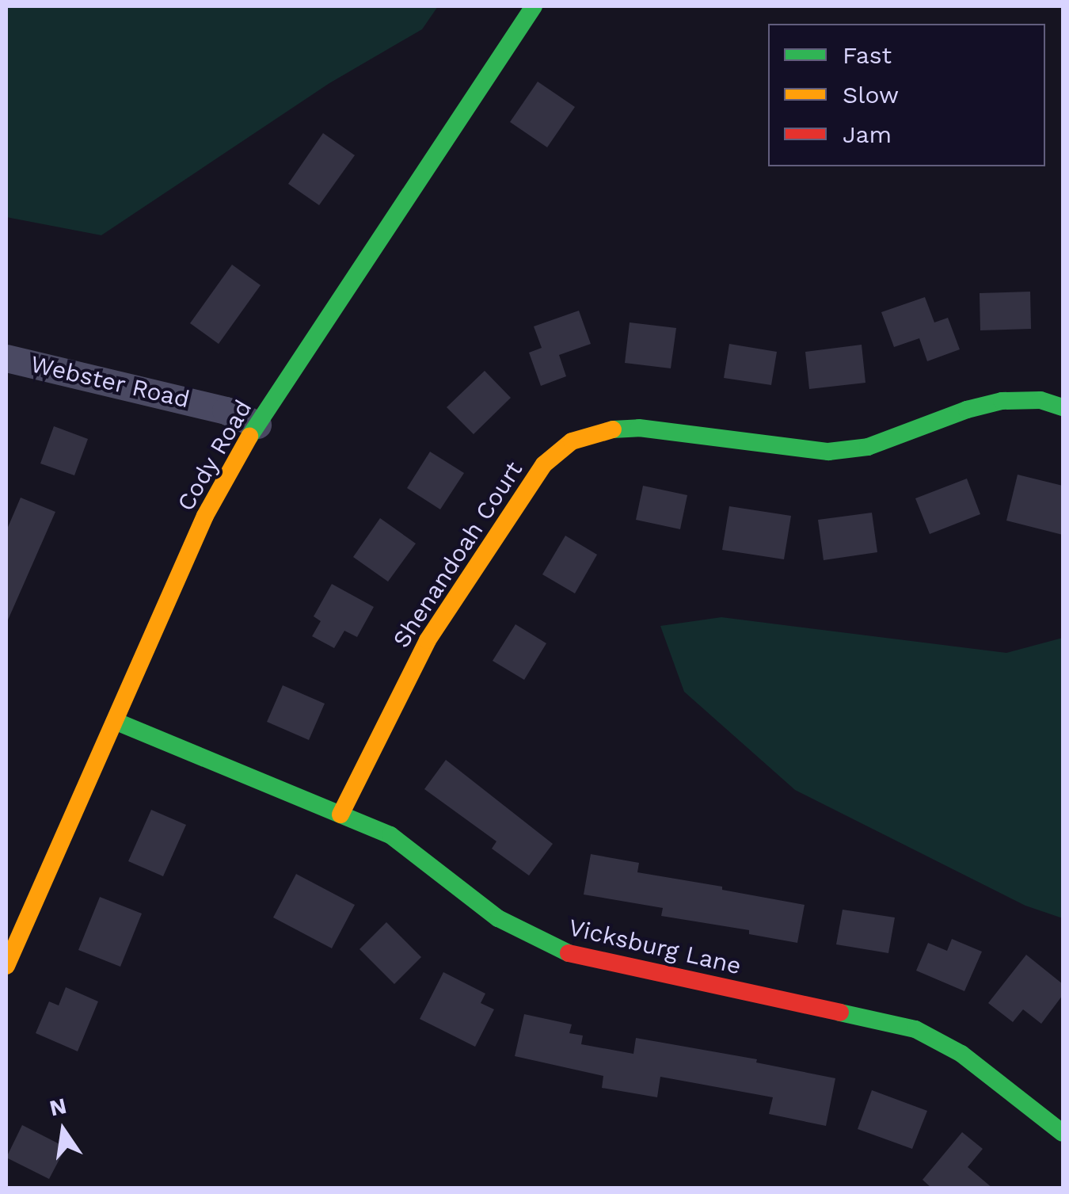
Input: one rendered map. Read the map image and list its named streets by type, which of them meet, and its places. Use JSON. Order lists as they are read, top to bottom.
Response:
{
  "streets": {
    "street": [
      "Webster Road",
      "Cody Road",
      "Shenandoah Court",
      "Vicksburg Lane"
    ]
  },
  "crossings": [
    ["Webster Road", "Cody Road"],
    ["Cody Road", "Vicksburg Lane"],
    ["Shenandoah Court", "Vicksburg Lane"]
  ],
  "legend": ["Fast", "Slow", "Jam"],
  "north": "top"
}
